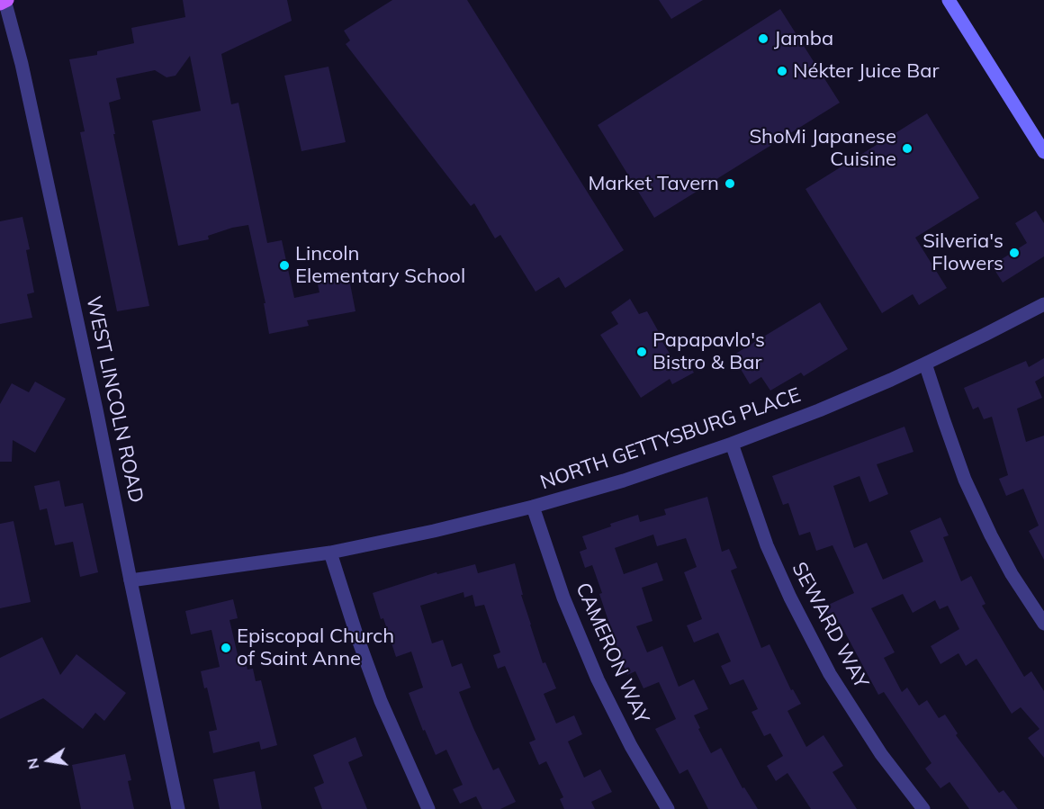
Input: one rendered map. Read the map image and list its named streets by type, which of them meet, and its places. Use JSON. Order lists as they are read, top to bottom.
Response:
{
  "streets": {
    "street": [
      "WEST LINCOLN ROAD",
      "NORTH GETTYSBURG PLACE",
      "SEWARD WAY",
      "CAMERON WAY"
    ]
  },
  "crossings": [
    ["WEST LINCOLN ROAD", "NORTH GETTYSBURG PLACE"],
    ["NORTH GETTYSBURG PLACE", "SEWARD WAY"],
    ["NORTH GETTYSBURG PLACE", "CAMERON WAY"]
  ],
  "places": [
    "Jamba",
    "Nékter Juice Bar",
    "ShoMi Japanese Cuisine",
    "Market Tavern",
    "Silveria's Flowers",
    "Lincoln Elementary School",
    "Papapavlo's Bistro & Bar",
    "Episcopal Church of Saint Anne"
  ],
  "north": "left"
}
